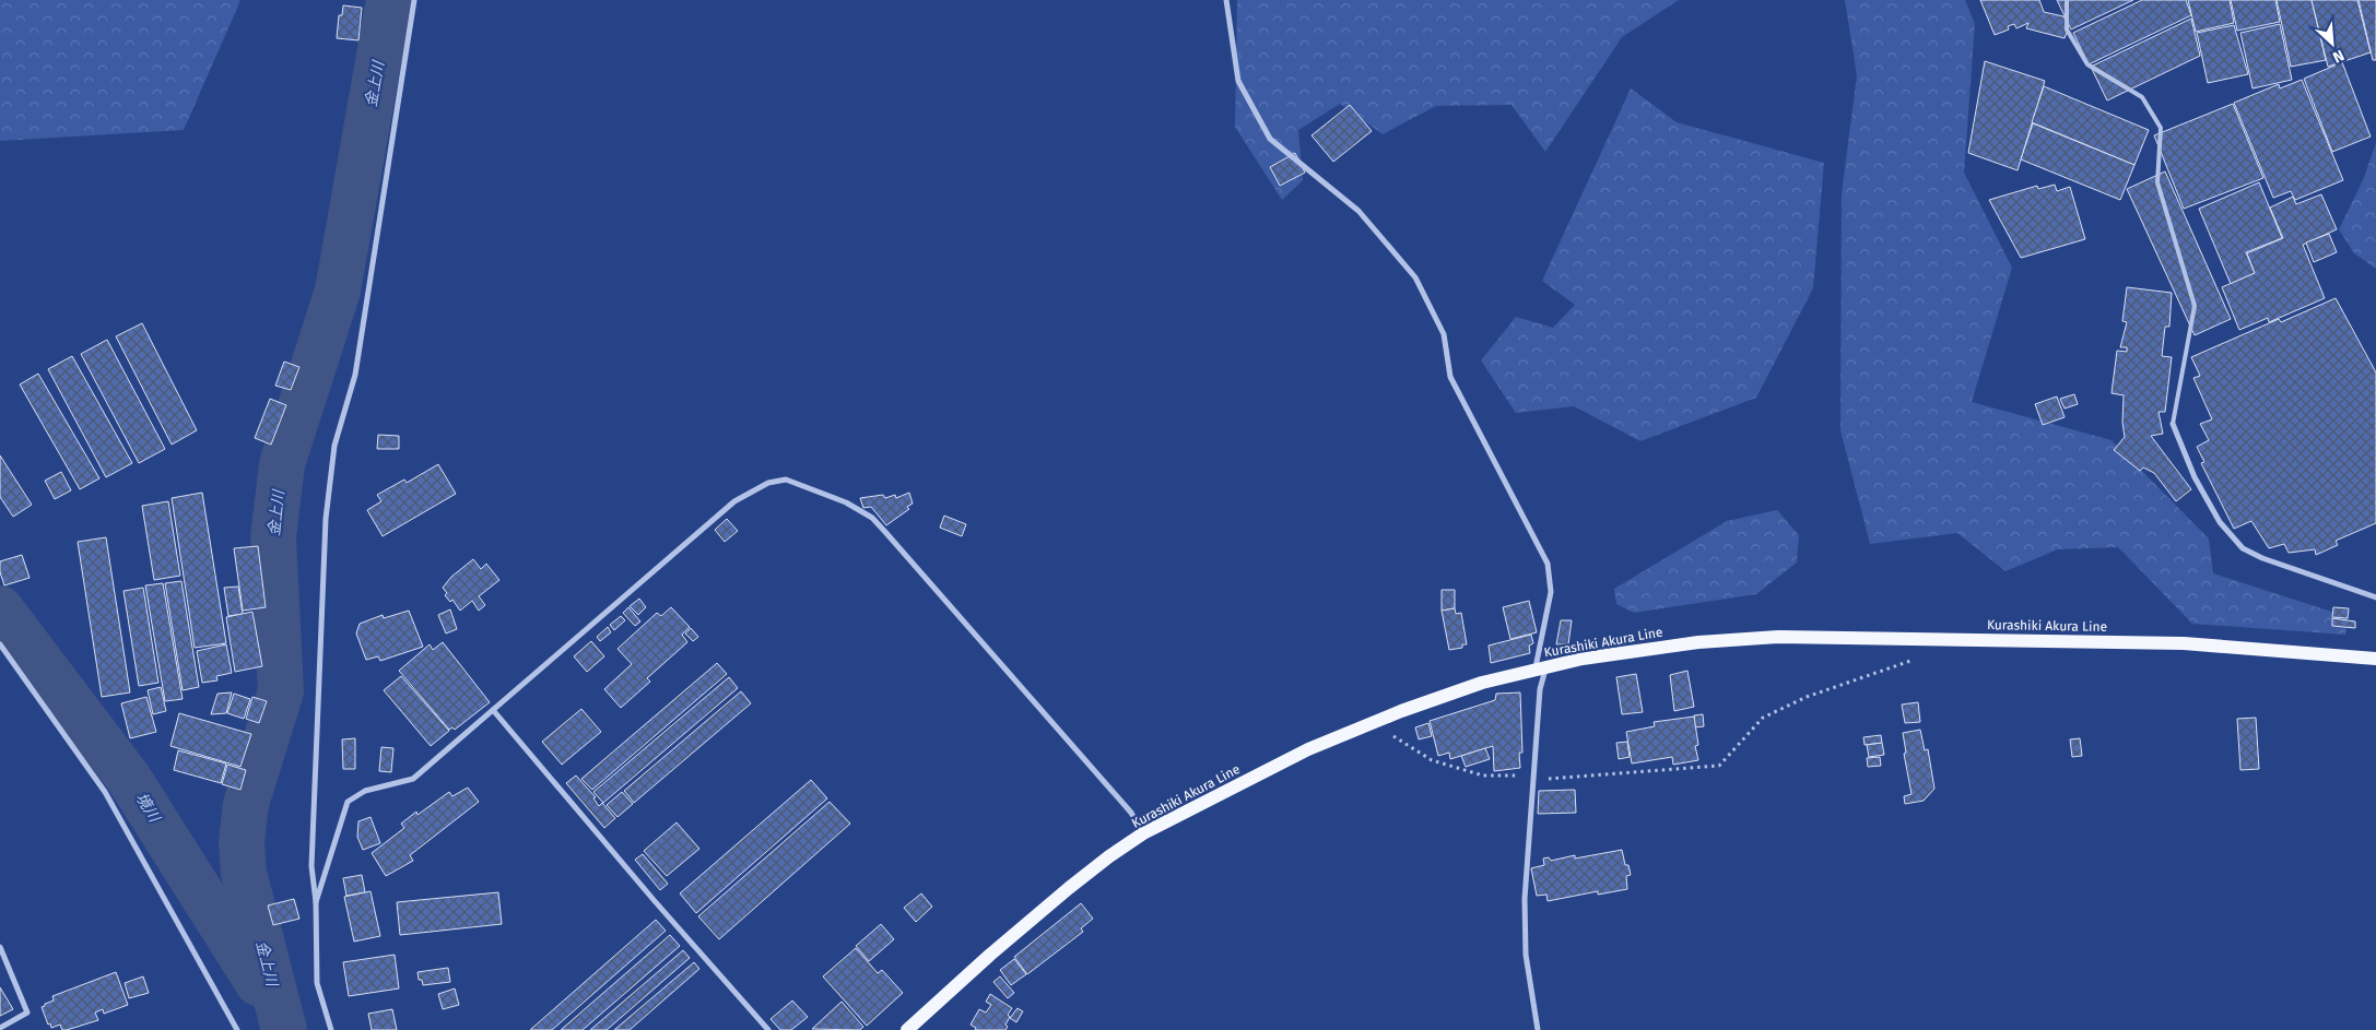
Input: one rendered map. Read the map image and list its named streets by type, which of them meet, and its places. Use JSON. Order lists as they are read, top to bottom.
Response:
{
  "streets": {
    "main road": ["Kurashiki Akura Line"]
  },
  "water": ["金上川", "境川"],
  "north": "bottom right"
}
